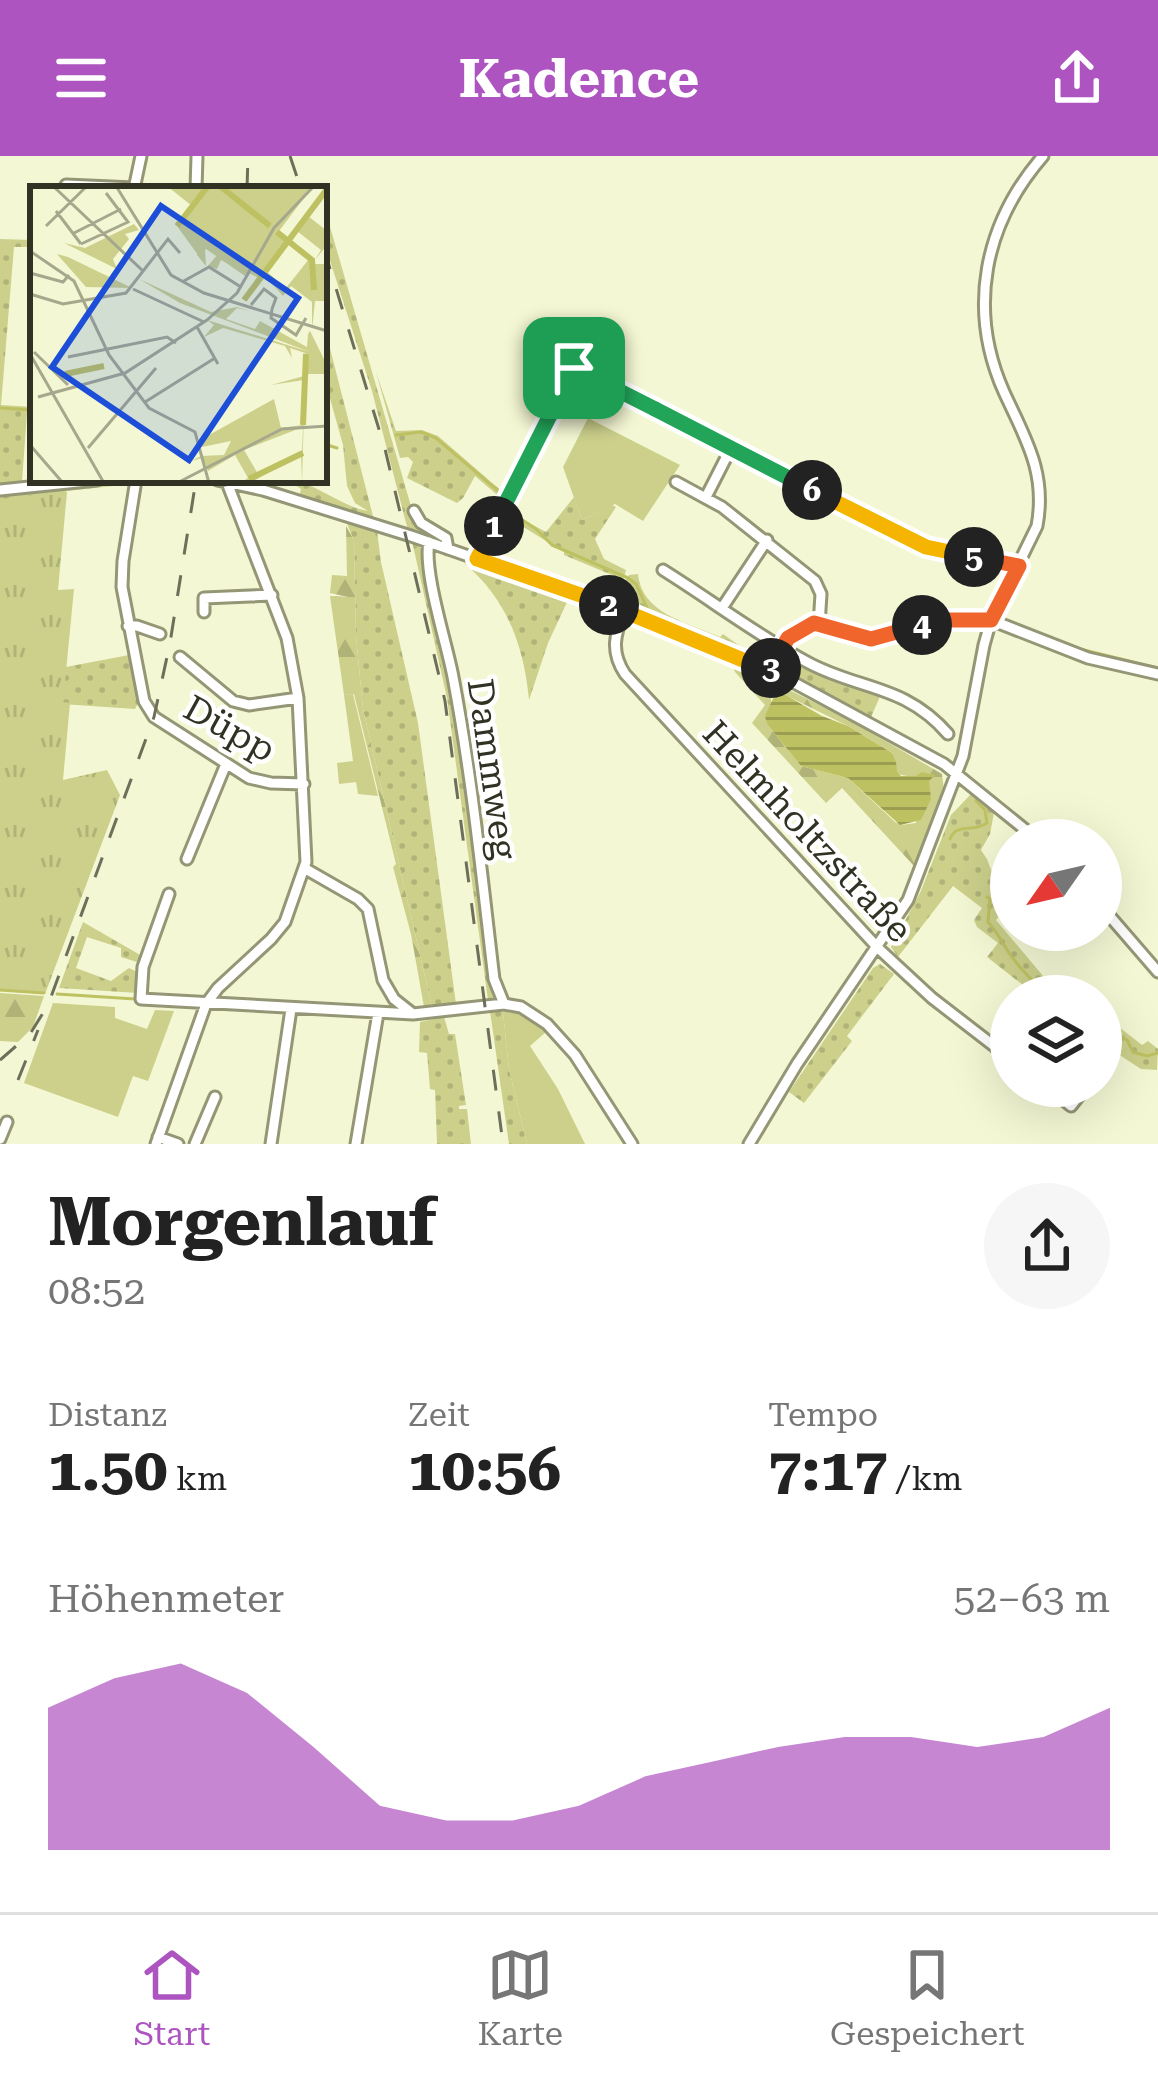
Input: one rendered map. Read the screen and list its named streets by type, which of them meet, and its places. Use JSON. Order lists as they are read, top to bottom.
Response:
{
  "streets": {
    "street": ["Düpp", "Dammweg", "Helmholtzstraße"]
  },
  "north": "bottom left",
  "page": {
    "header": "Kadence",
    "pins": [
      "6",
      "1",
      "5",
      "2",
      "4",
      "3"
    ],
    "heading": ["Morgenlauf", "08:52"],
    "stats": [
      ["Distanz", "1.50 km"],
      ["Zeit", "10:56"],
      ["Tempo", "7:17 /km"]
    ],
    "chart": ["Höhenmeter", "52–63 m"],
    "tabs": ["Start", "Karte", "Gespeichert"]
  }
}
